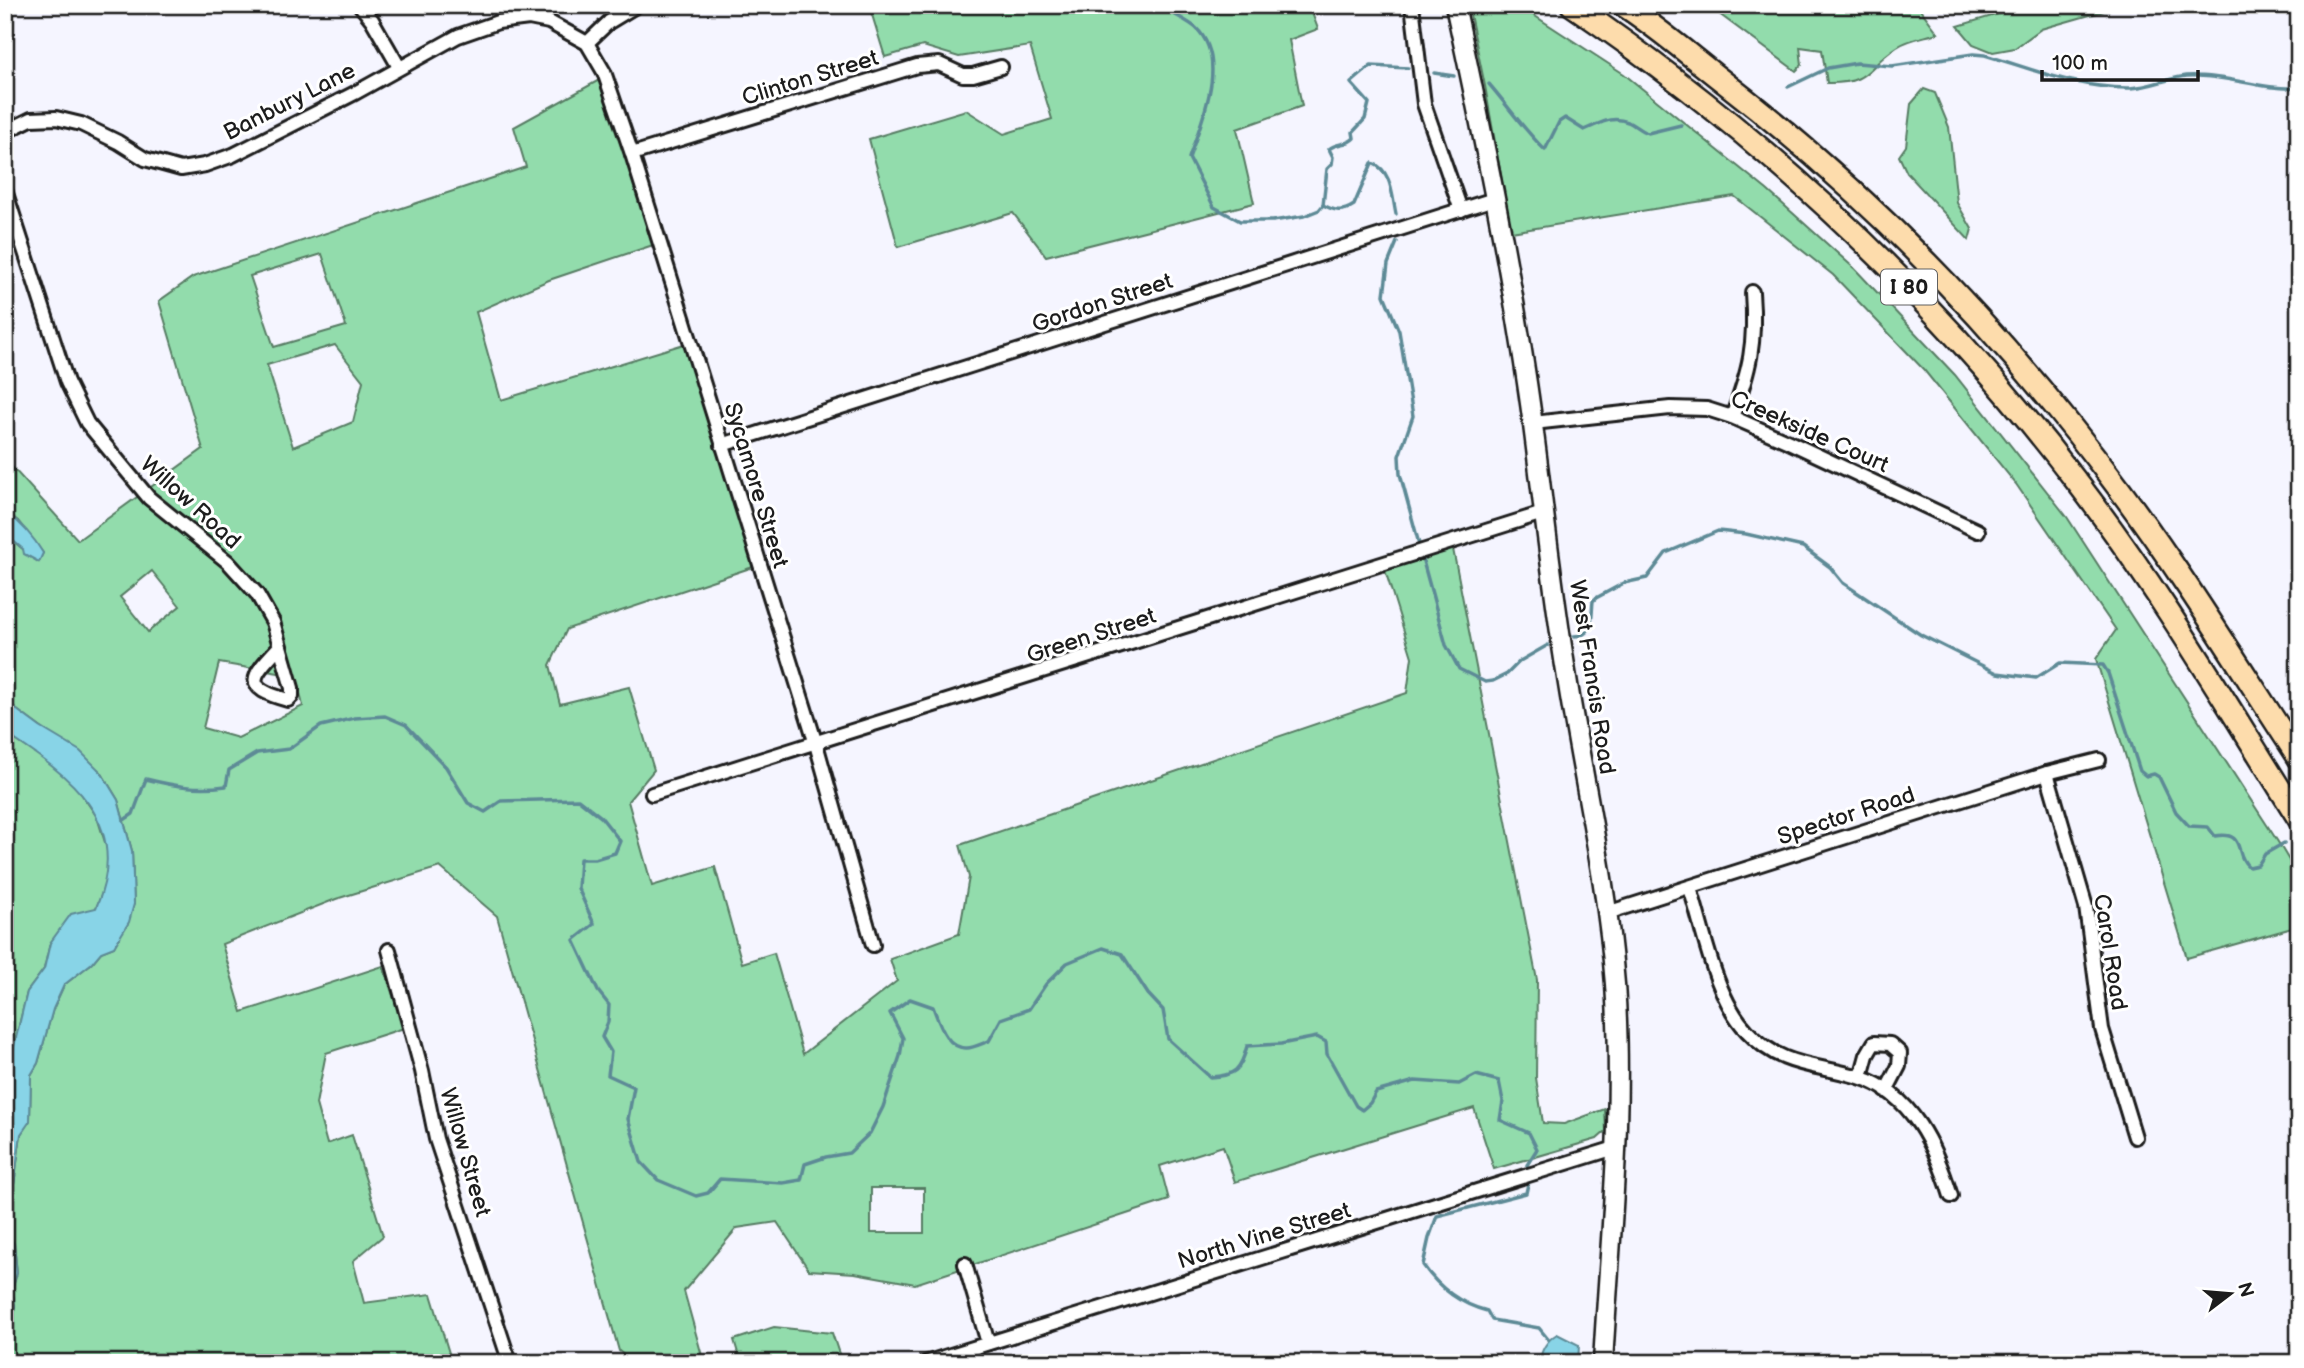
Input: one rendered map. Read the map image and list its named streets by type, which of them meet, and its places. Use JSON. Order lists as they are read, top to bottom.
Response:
{
  "streets": {
    "highway": ["I 80"],
    "street": [
      "Clinton Street",
      "Banbury Lane",
      "Gordon Street",
      "Creekside Court",
      "Sycamore Street",
      "Willow Road",
      "Green Street",
      "West Francis Road",
      "Spector Road",
      "Carol Road",
      "Willow Street",
      "North Vine Street"
    ]
  },
  "crossings": [
    ["Clinton Street", "Sycamore Street"],
    ["Banbury Lane", "Sycamore Street"],
    ["Gordon Street", "Sycamore Street"],
    ["Gordon Street", "West Francis Road"],
    ["Creekside Court", "West Francis Road"],
    ["Sycamore Street", "Green Street"],
    ["Green Street", "West Francis Road"],
    ["West Francis Road", "Spector Road"],
    ["West Francis Road", "North Vine Street"],
    ["Spector Road", "Carol Road"]
  ],
  "scale_bar": "100 m",
  "north": "right"
}
